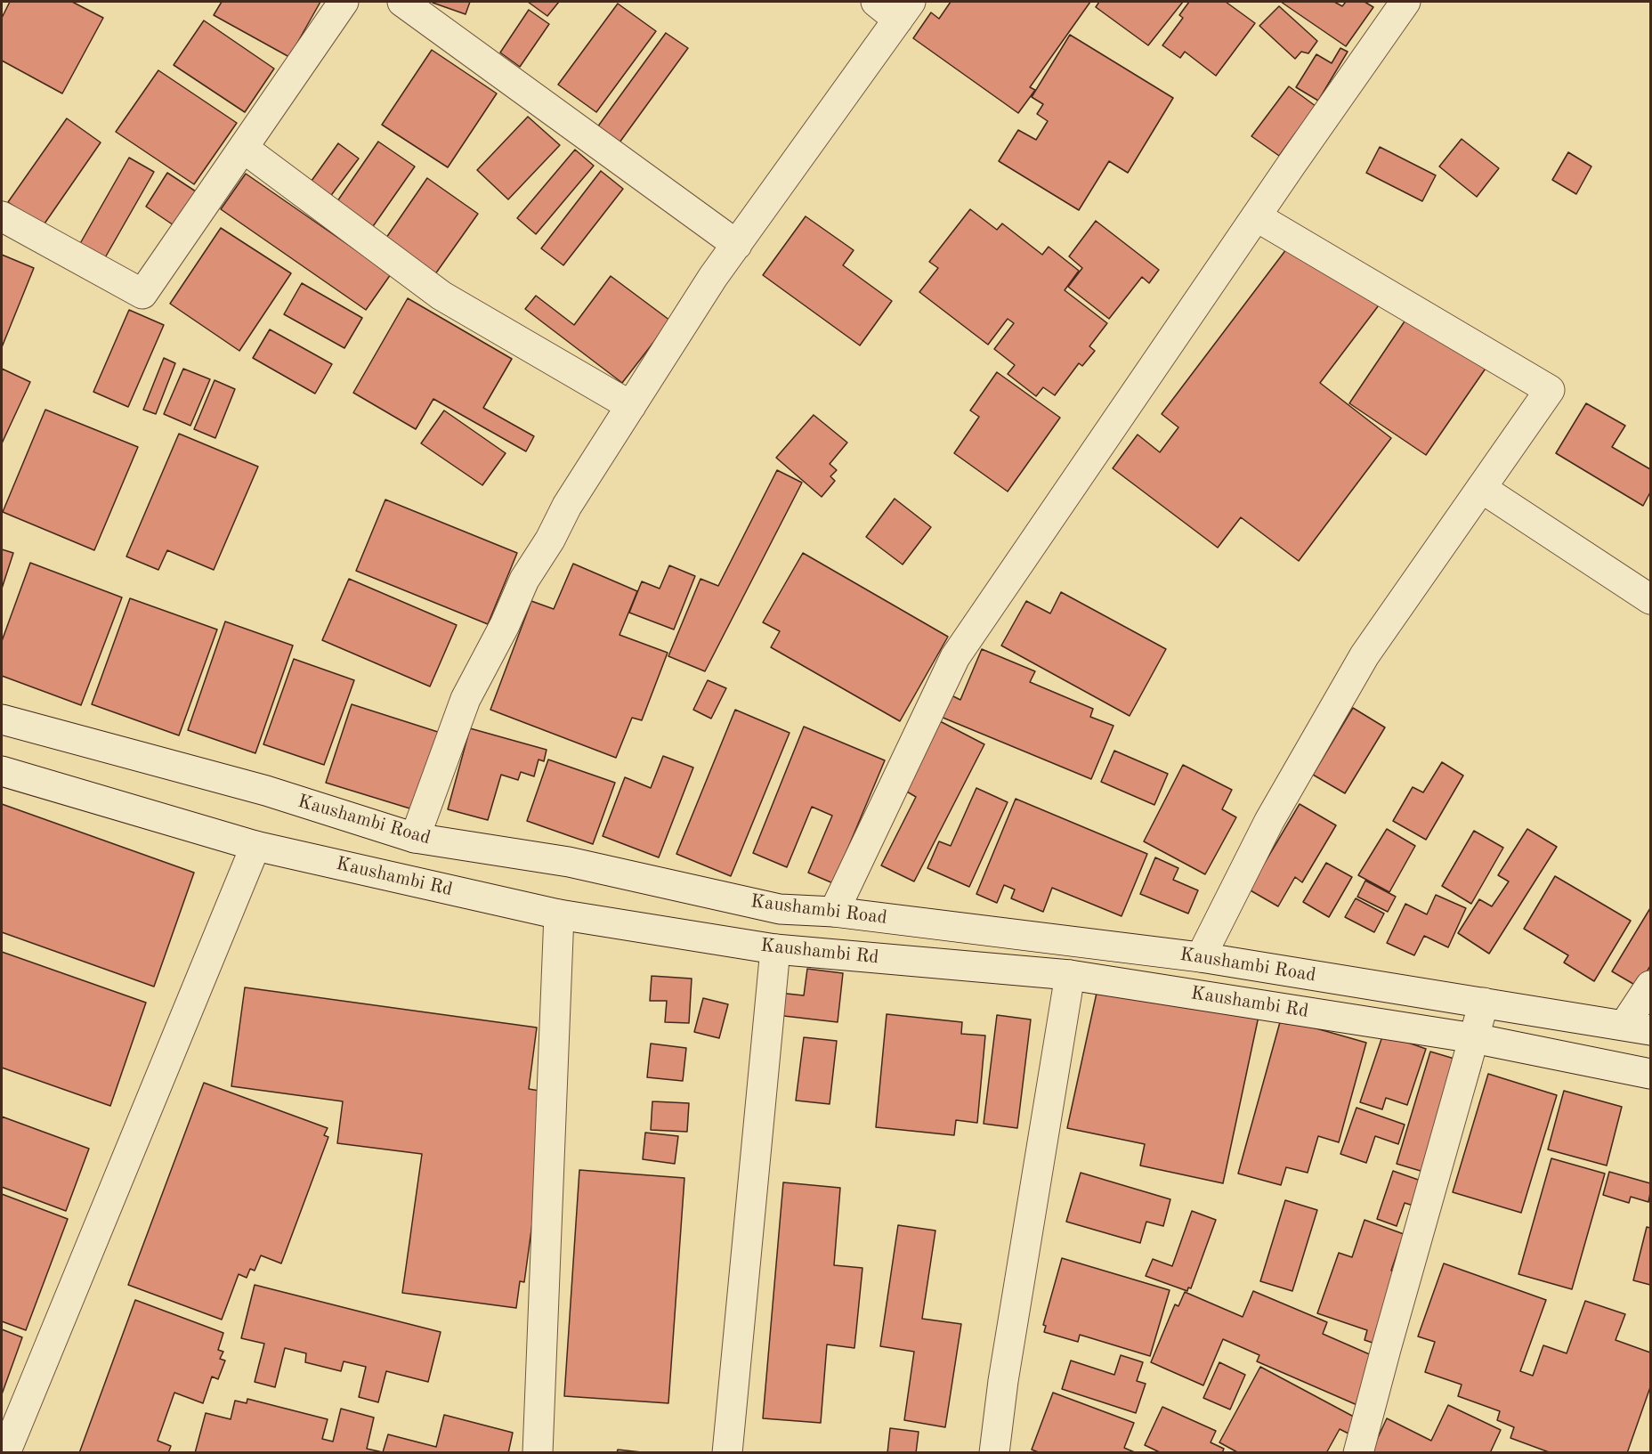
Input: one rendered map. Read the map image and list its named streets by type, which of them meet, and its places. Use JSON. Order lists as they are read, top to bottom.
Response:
{
  "streets": {
    "street": ["Kaushambi Road", "Kaushambi Rd"]
  }
}
